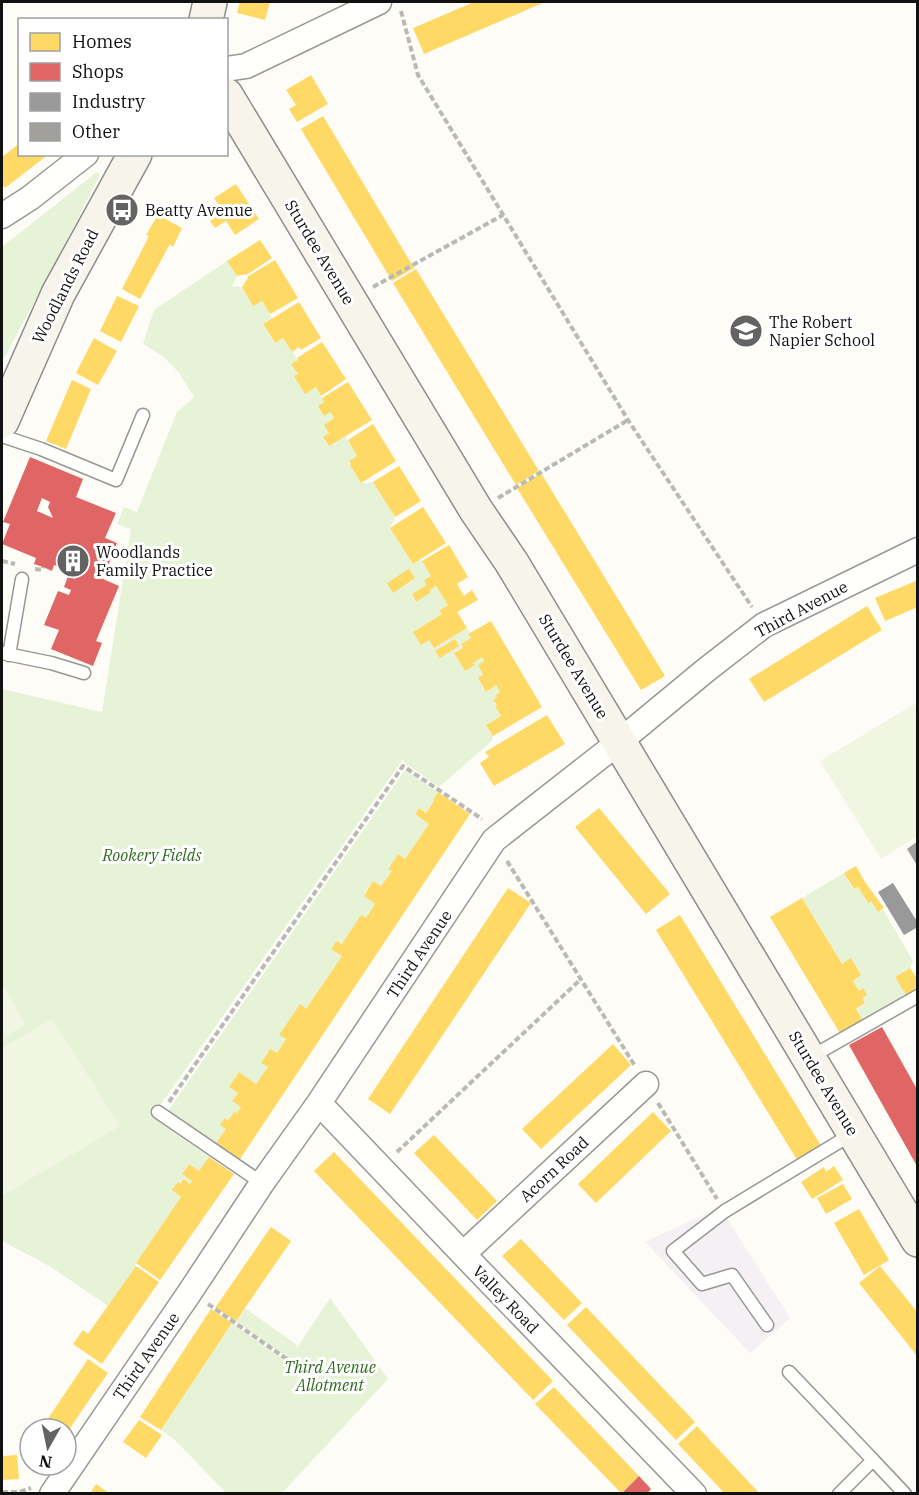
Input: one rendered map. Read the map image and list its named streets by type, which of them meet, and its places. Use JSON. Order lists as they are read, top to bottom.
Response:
{
  "streets": {
    "street": [
      "Sturdee Avenue",
      "Woodlands Road",
      "Third Avenue",
      "Acorn Road",
      "Valley Road"
    ]
  },
  "crossings": [
    ["Sturdee Avenue", "Third Avenue"],
    ["Third Avenue", "Valley Road"],
    ["Acorn Road", "Valley Road"]
  ],
  "parks": ["Rookery Fields", "Third Avenue Allotment"],
  "places": {
    "bus stop": ["Beatty Avenue"],
    "school or university": ["The Robert Napier School"],
    "building": ["Woodlands Family Practice"]
  },
  "legend": [
    "Homes",
    "Shops",
    "Industry",
    "Other"
  ],
  "north": "bottom"
}
